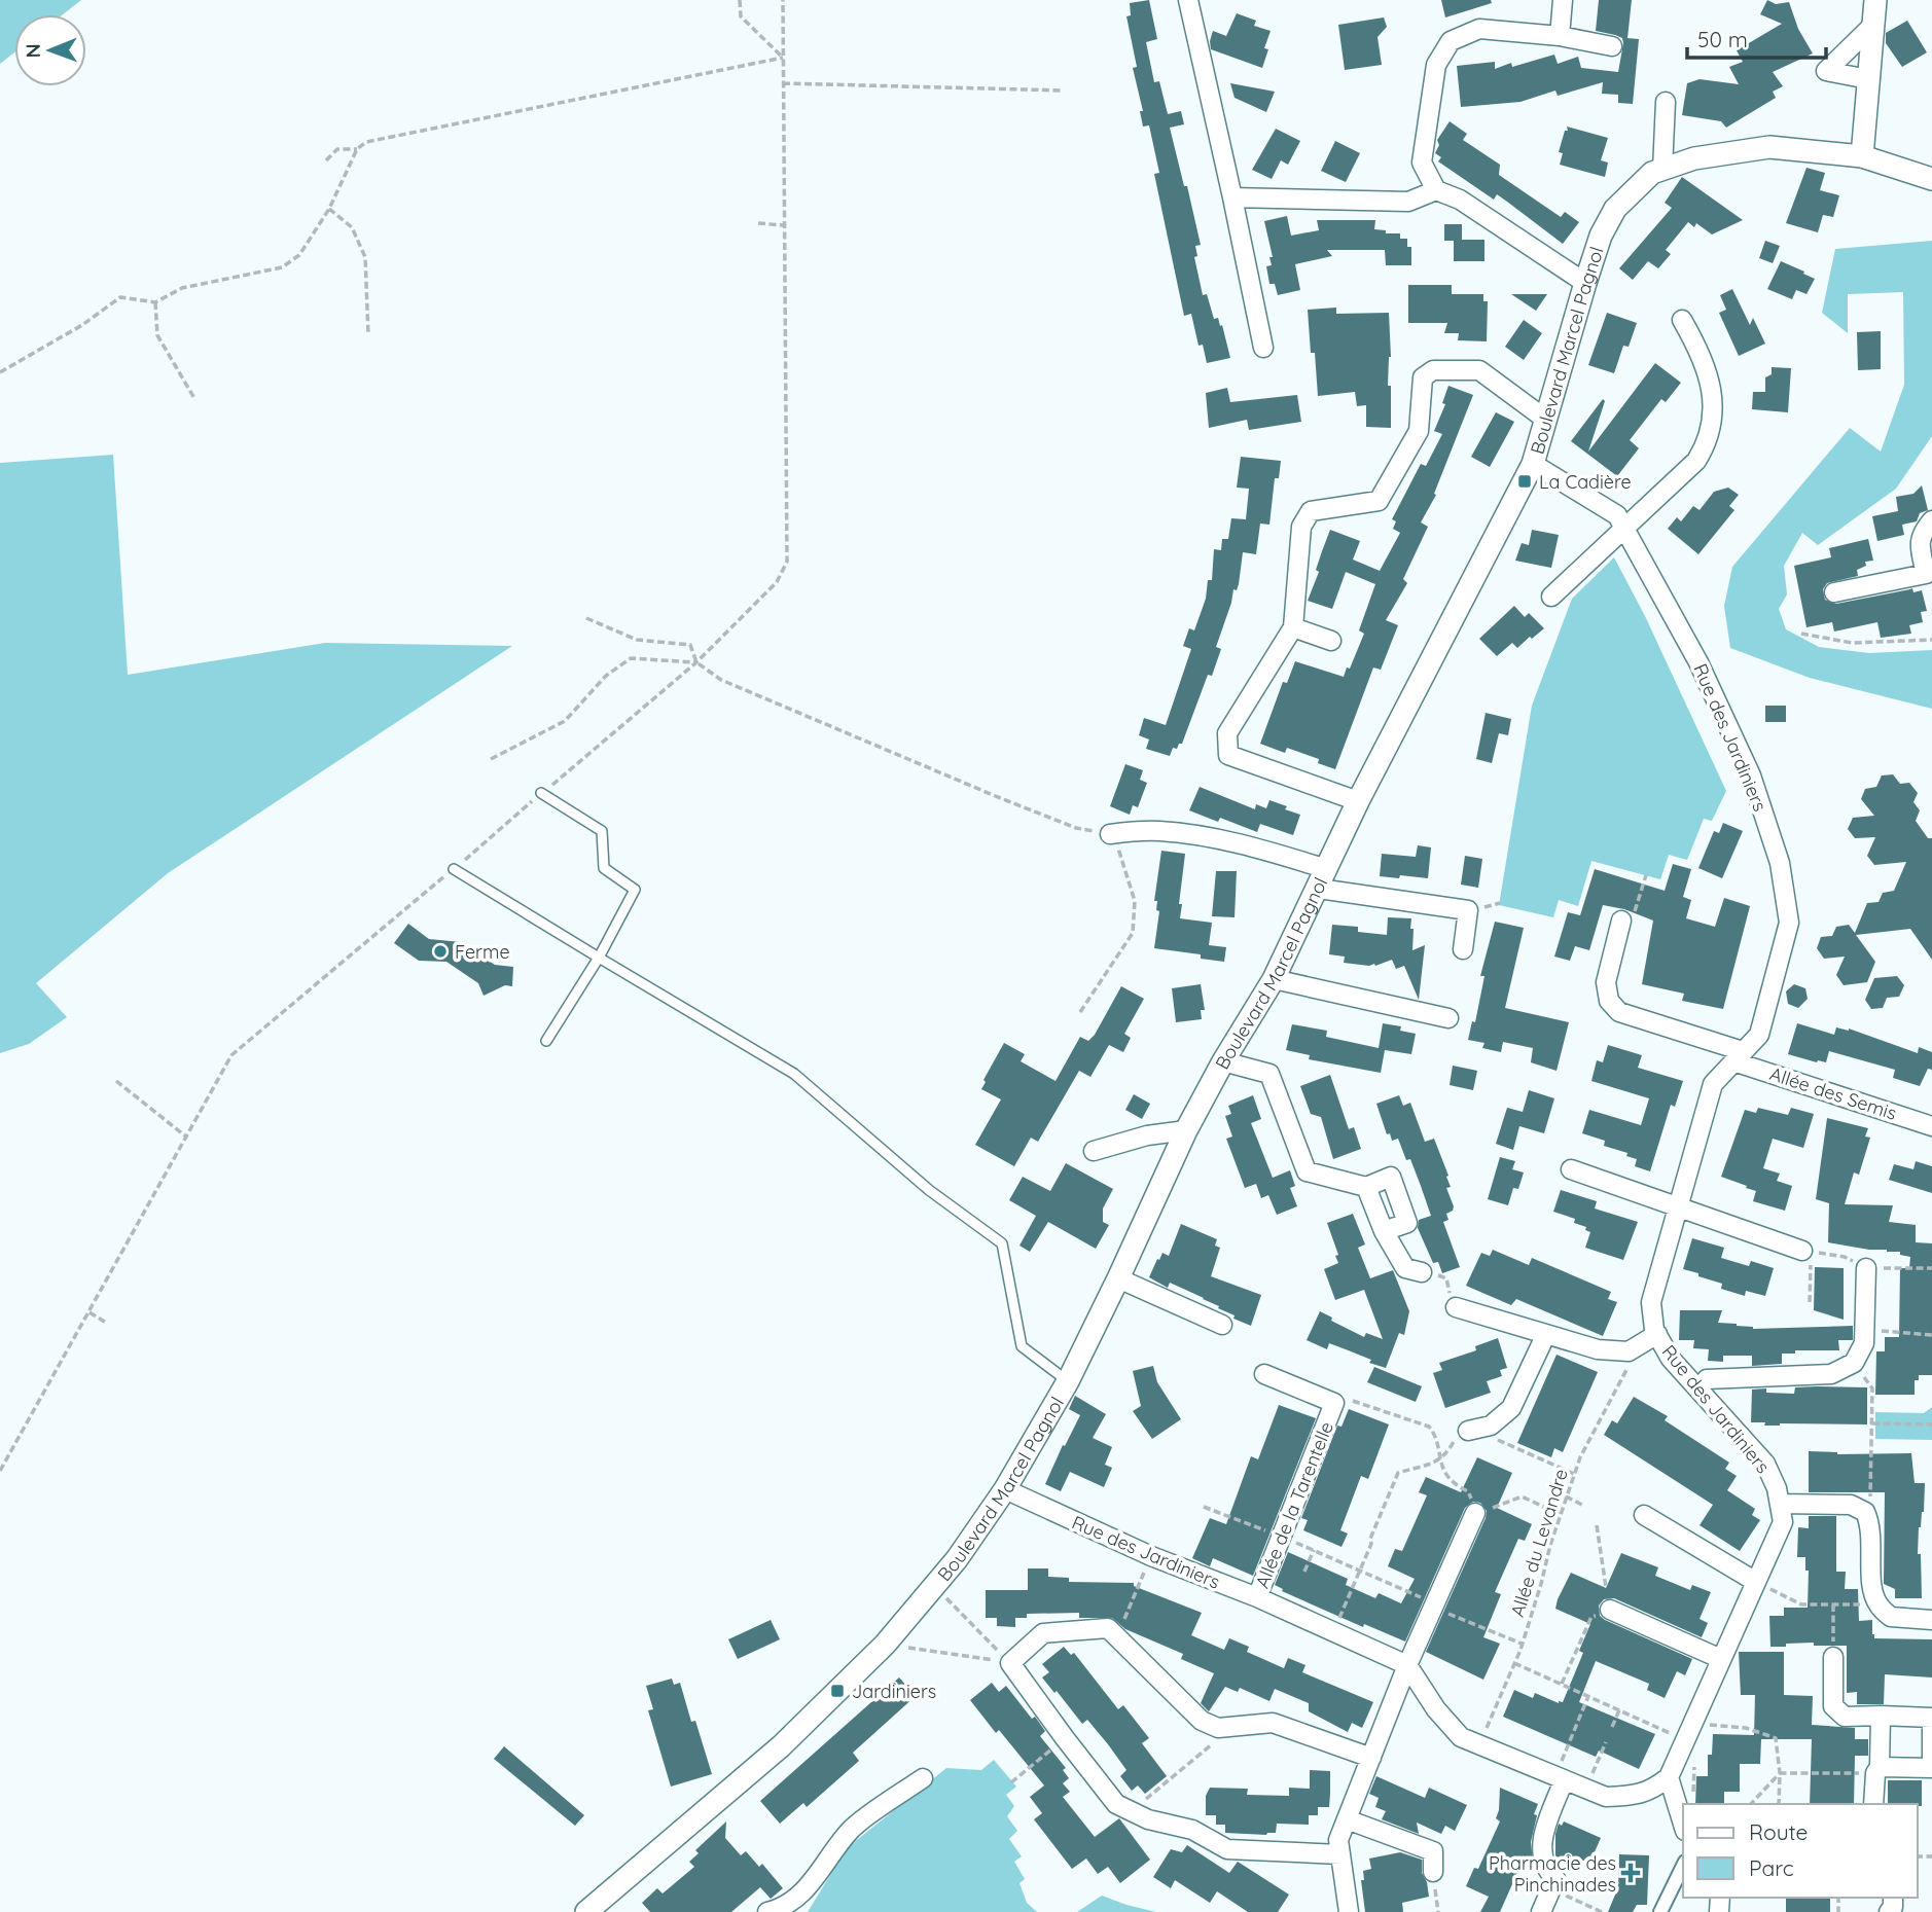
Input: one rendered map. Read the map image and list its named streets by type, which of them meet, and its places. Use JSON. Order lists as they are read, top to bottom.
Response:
{
  "streets": {
    "street": [
      "Boulevard Marcel Pagnol",
      "Rue des Jardiniers",
      "Allée des Semis",
      "Allée de la Tarentelle"
    ],
    "path": ["Allée du Levandre"]
  },
  "crossings": [
    ["Boulevard Marcel Pagnol", "Rue des Jardiniers"],
    ["Rue des Jardiniers", "Allée des Semis"],
    ["Rue des Jardiniers", "Allée de la Tarentelle"],
    ["Rue des Jardiniers", "Allée du Levandre"]
  ],
  "places": {
    "transit": ["La Cadière", "Jardiniers"],
    "other": ["Ferme"],
    "health": ["Pharmacie des Pinchinades"]
  },
  "legend": ["Route", "Parc"],
  "scale_bar": "50 m",
  "north": "left"
}
